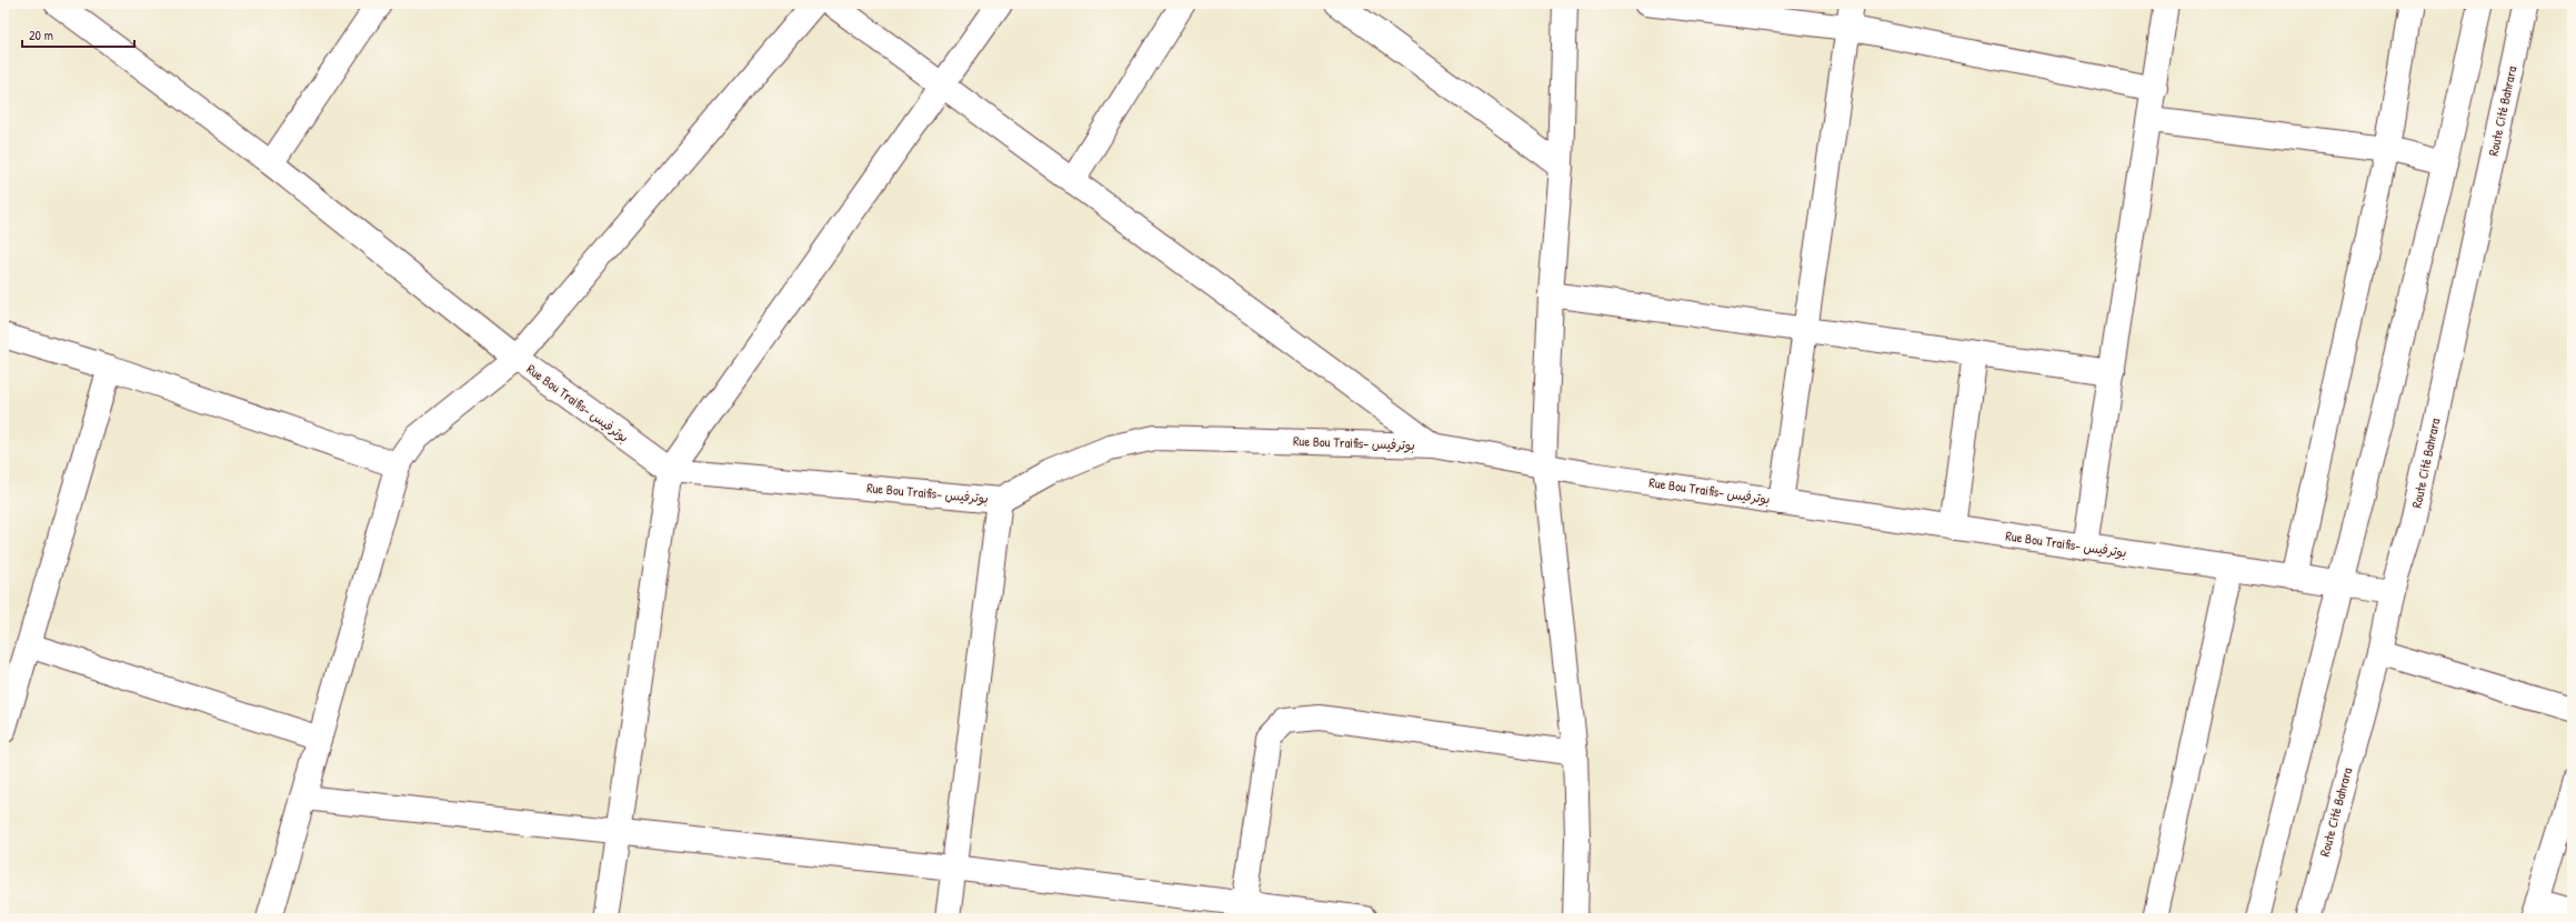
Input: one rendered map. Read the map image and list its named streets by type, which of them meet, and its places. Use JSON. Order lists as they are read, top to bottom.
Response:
{
  "streets": {
    "street": ["Route Cité Bahrara", "Rue Bou Traifis- بوترفيس"]
  },
  "crossings": [
    ["Route Cité Bahrara", "Rue Bou Traifis- بوترفيس"]
  ],
  "scale_bar": "20 m"
}
